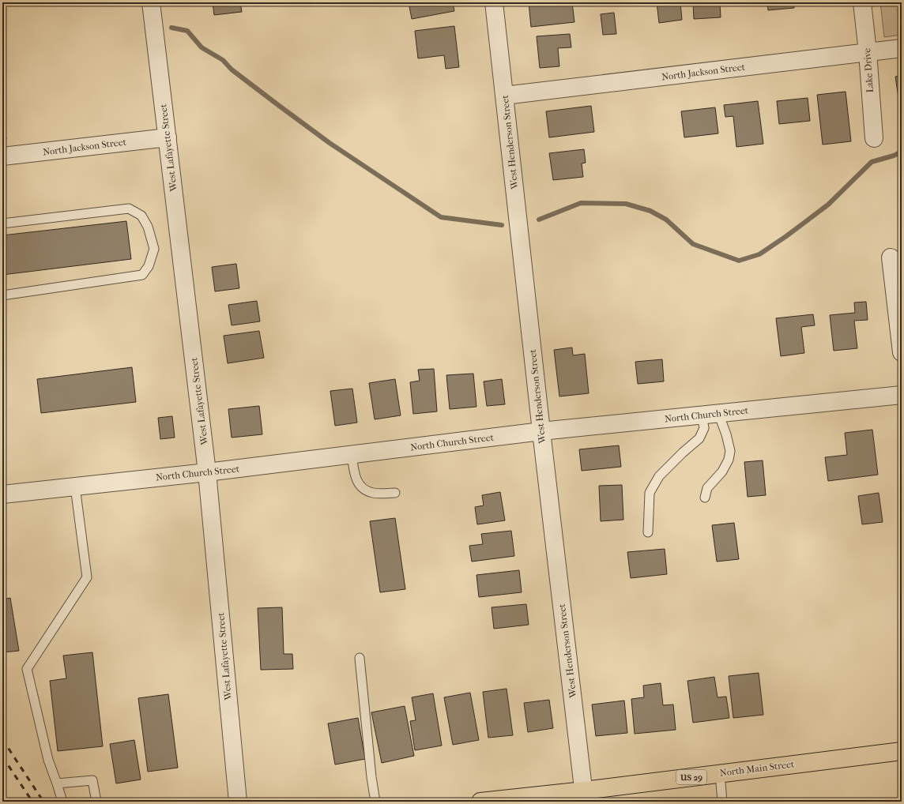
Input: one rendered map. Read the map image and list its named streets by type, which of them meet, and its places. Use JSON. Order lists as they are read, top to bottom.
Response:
{
  "streets": {
    "main road": ["North Main Street", "US 29"],
    "street": [
      "Lake Drive",
      "North Jackson Street",
      "West Henderson Street",
      "West Lafayette Street",
      "North Church Street"
    ]
  },
  "crossings": [
    ["Lake Drive", "North Jackson Street"],
    ["North Jackson Street", "West Henderson Street"],
    ["North Jackson Street", "West Lafayette Street"],
    ["West Henderson Street", "North Church Street"],
    ["West Henderson Street", "North Main Street"],
    ["West Lafayette Street", "North Church Street"]
  ]
}
